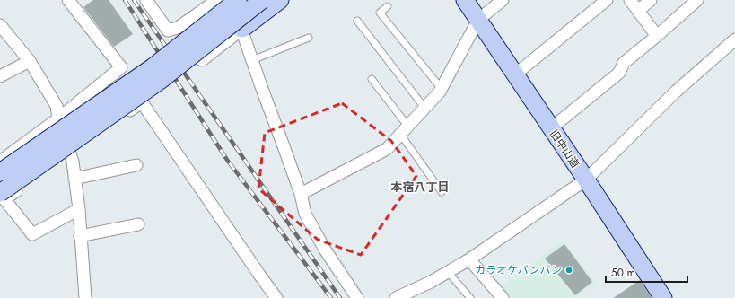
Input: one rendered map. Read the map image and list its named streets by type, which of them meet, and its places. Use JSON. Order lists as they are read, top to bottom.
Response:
{
  "streets": {
    "main road": ["旧中山道"]
  },
  "districts": ["本宿八丁目"],
  "places": ["カラオケバンバン"],
  "scale_bar": "50 m"
}
